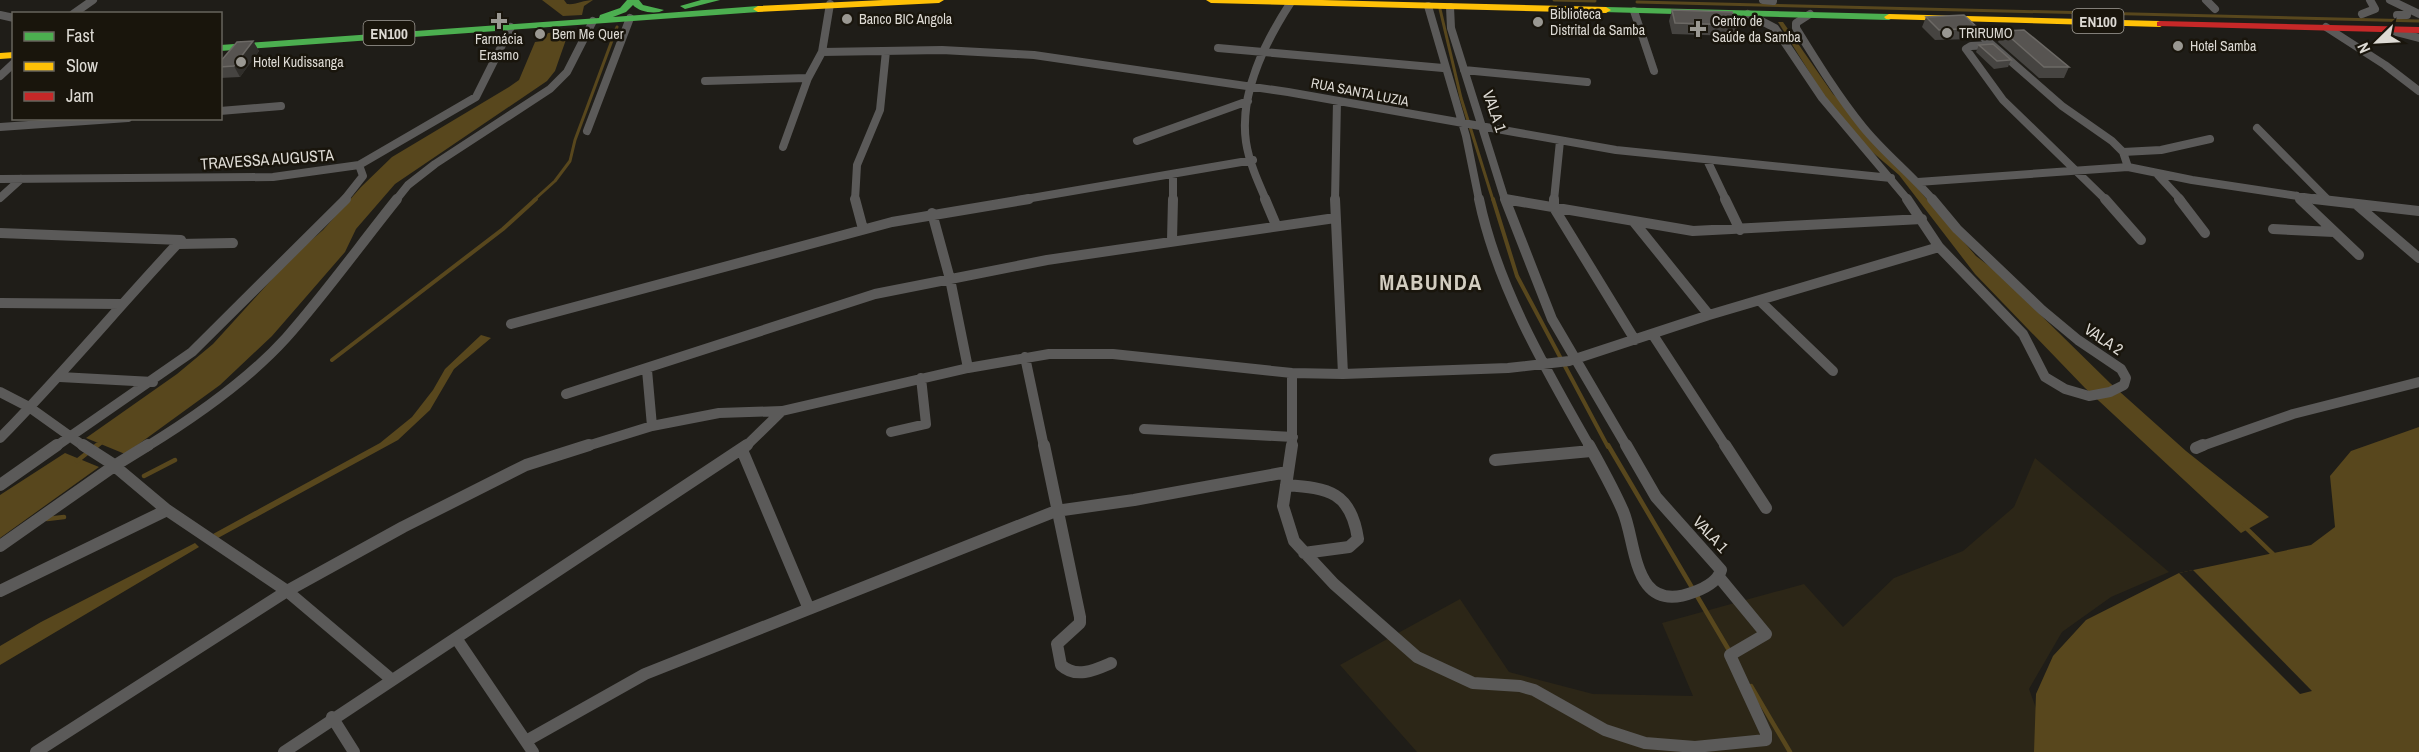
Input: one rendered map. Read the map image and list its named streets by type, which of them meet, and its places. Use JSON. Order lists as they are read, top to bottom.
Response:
{
  "streets": {
    "main road": ["EN100"],
    "street": [
      "RUA SANTA LUZIA",
      "VALA 1",
      "TRAVESSA AUGUSTA",
      "VALA 2"
    ]
  },
  "crossings": [
    ["EN100", "VALA 1"],
    ["EN100", "TRAVESSA AUGUSTA"],
    ["EN100", "VALA 2"],
    ["RUA SANTA LUZIA", "VALA 1"],
    ["RUA SANTA LUZIA", "VALA 2"]
  ],
  "districts": ["MABUNDA"],
  "places": {
    "other": [
      "Banco BIC Angola",
      "Biblioteca Distrital da Samba",
      "TRIRUMO",
      "Bem Me Quer",
      "Hotel Samba",
      "Hotel Kudissanga"
    ],
    "health": ["Farmácia Erasmo", "Centro de Saúde da Samba"]
  },
  "legend": ["Fast", "Slow", "Jam"],
  "north": "bottom left"
}
